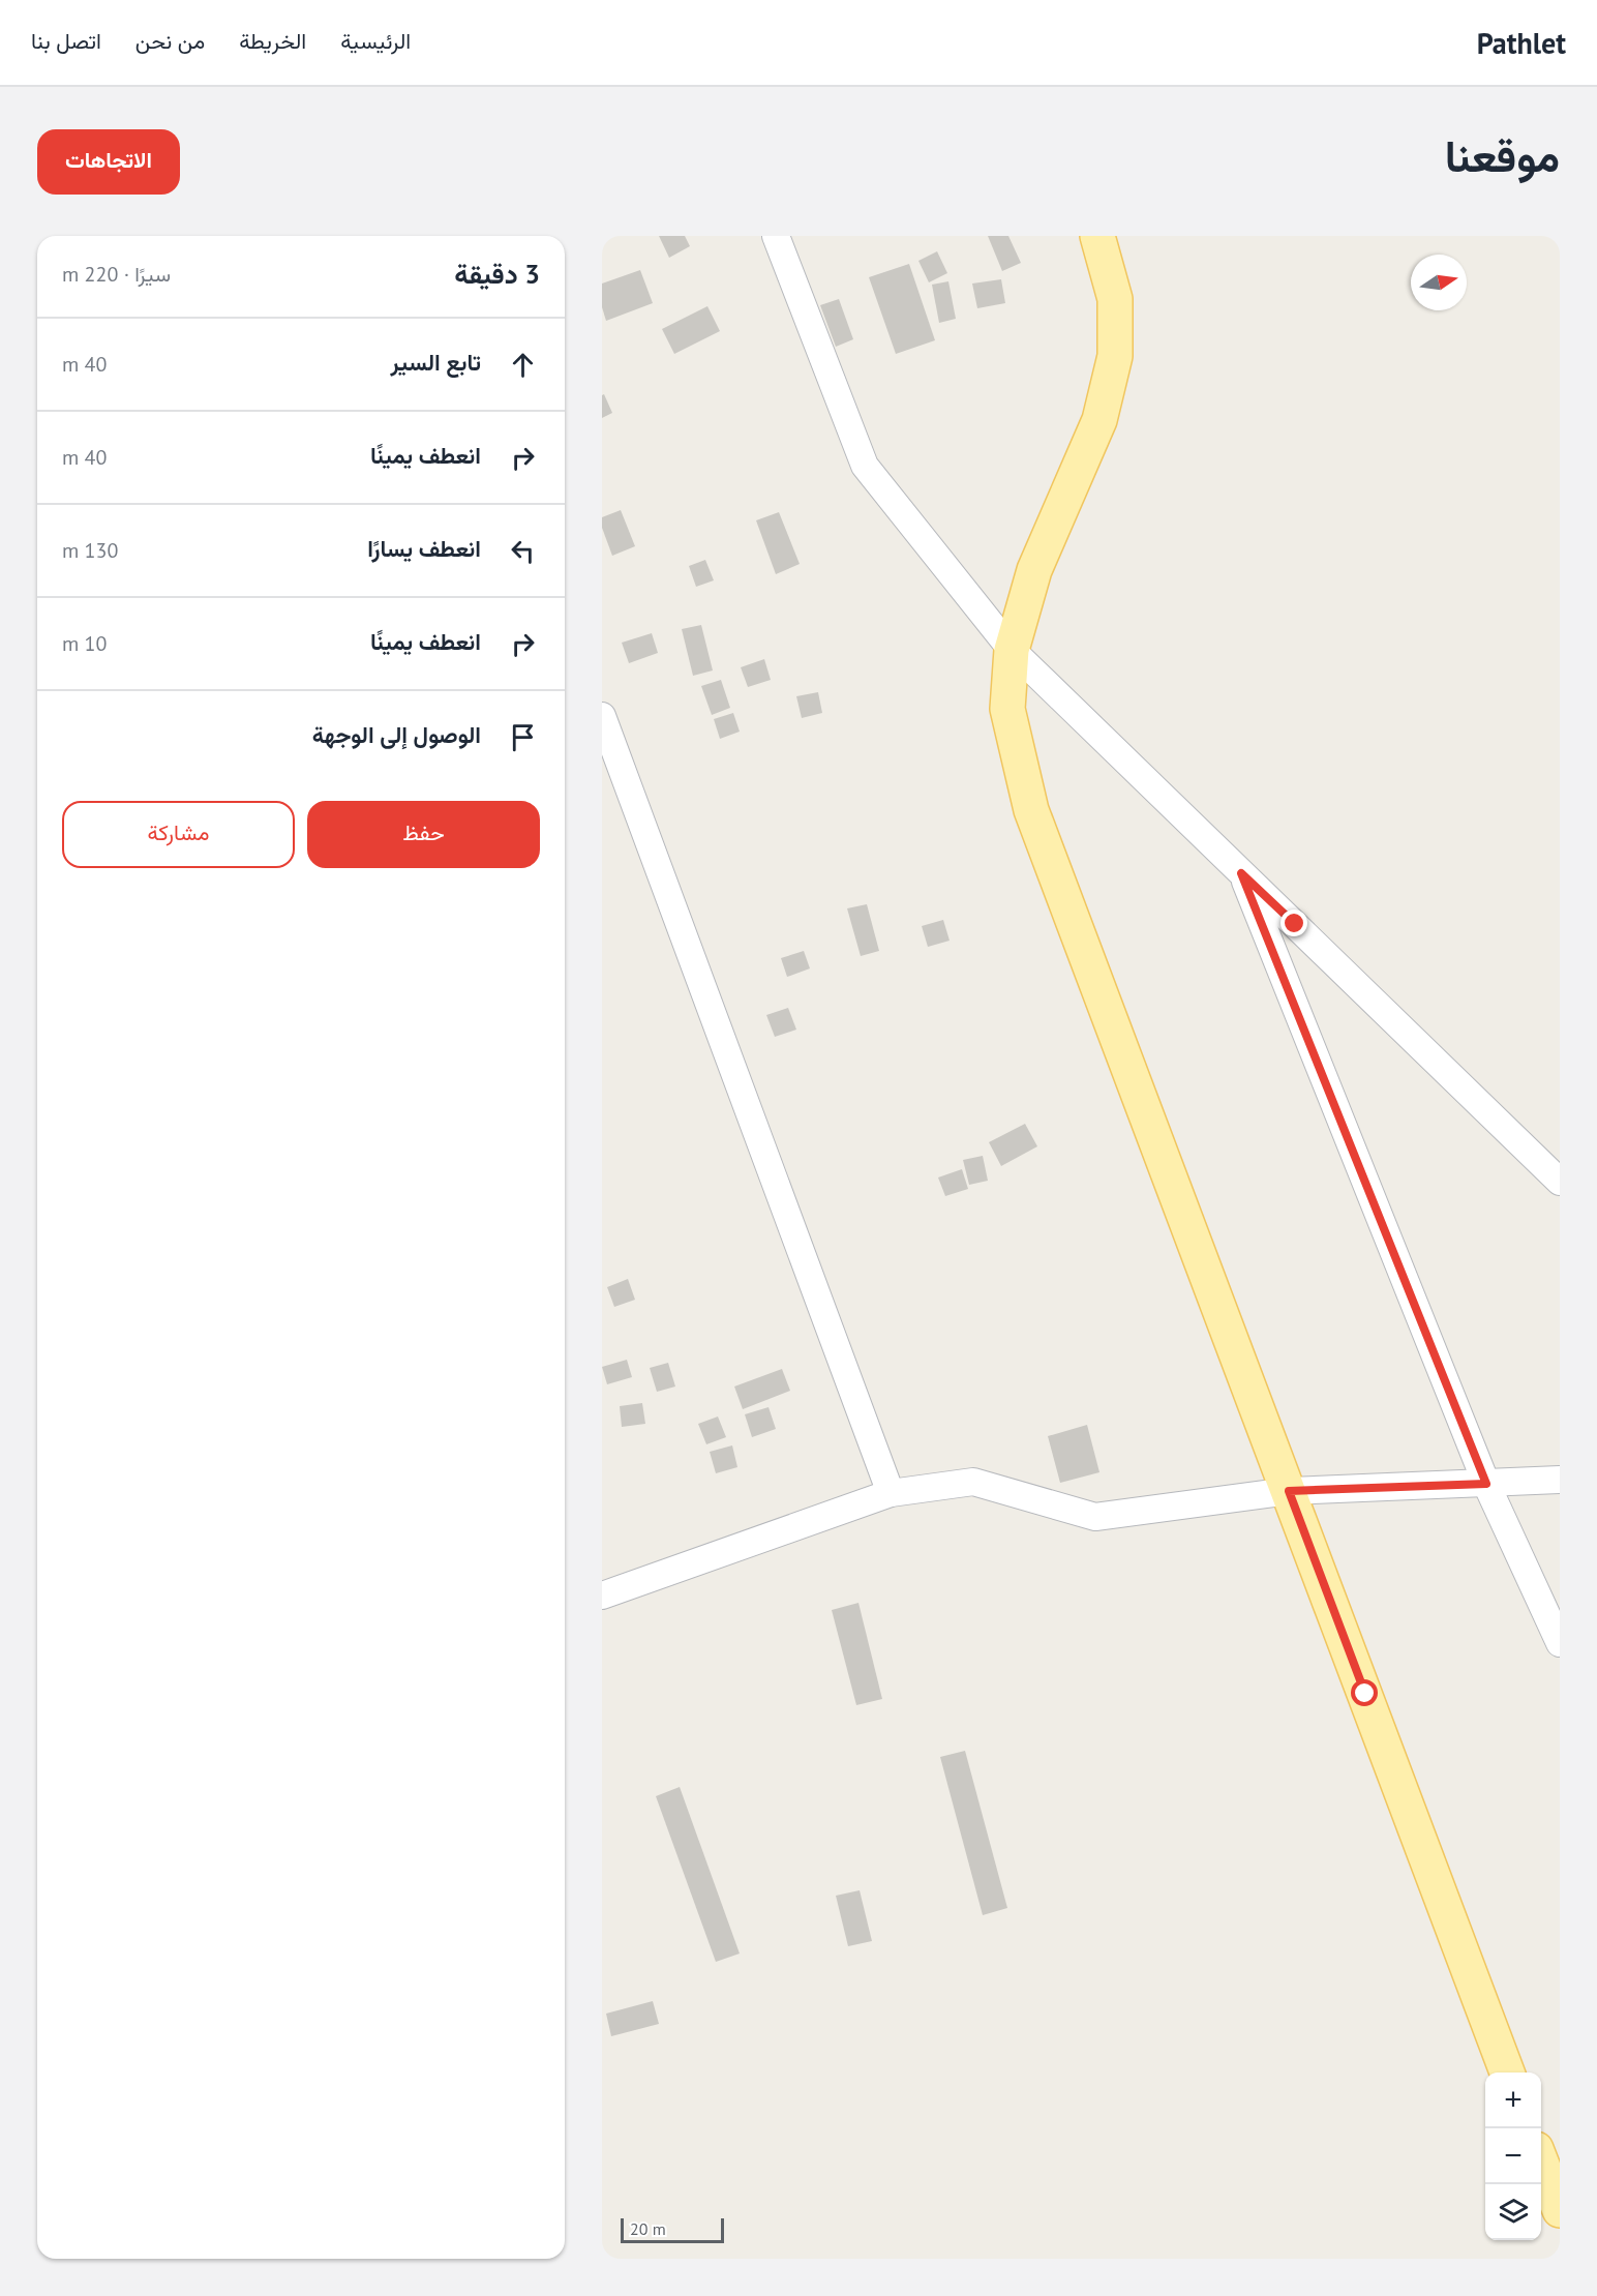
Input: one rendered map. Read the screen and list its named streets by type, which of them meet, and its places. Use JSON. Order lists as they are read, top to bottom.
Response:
{
  "scale_bar": "20 m",
  "north": "right",
  "page": {
    "header": "Pathlet",
    "nav": [
      "الرئيسية",
      "الخريطة",
      "من نحن",
      "اتصل بنا"
    ],
    "title": "موقعنا",
    "buttons": [
      "الاتجاهات",
      ["حفظ", "مشاركة"]
    ],
    "heading": ["3 دقيقة", "سيرًا · 220 m"],
    "list": [
      ["تابع السير", "40 m"],
      ["انعطف يمينًا", "40 m"],
      ["انعطف يسارًا", "130 m"],
      ["انعطف يمينًا", "10 m"],
      "الوصول إلى الوجهة"
    ],
    "map_buttons": ["+", "−"],
    "scale": "20 m"
  }
}
